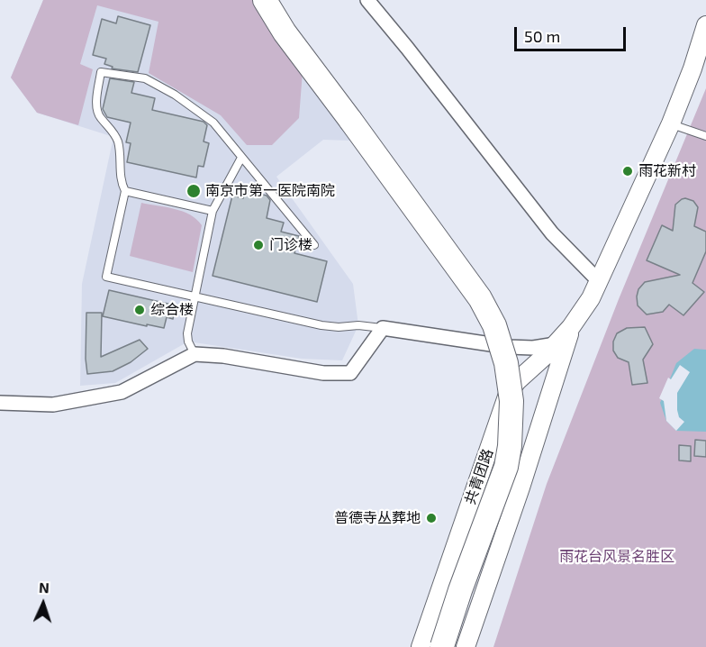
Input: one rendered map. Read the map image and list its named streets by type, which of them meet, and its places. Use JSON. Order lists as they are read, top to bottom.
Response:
{
  "streets": {
    "street": ["共青团路"]
  },
  "parks": ["雨花台风景名胜区"],
  "places": [
    "雨花新村",
    "南京市第一医院南院",
    "门诊楼",
    "综合楼",
    "普德寺丛葬地"
  ],
  "scale_bar": "50 m",
  "north": "top"
}
